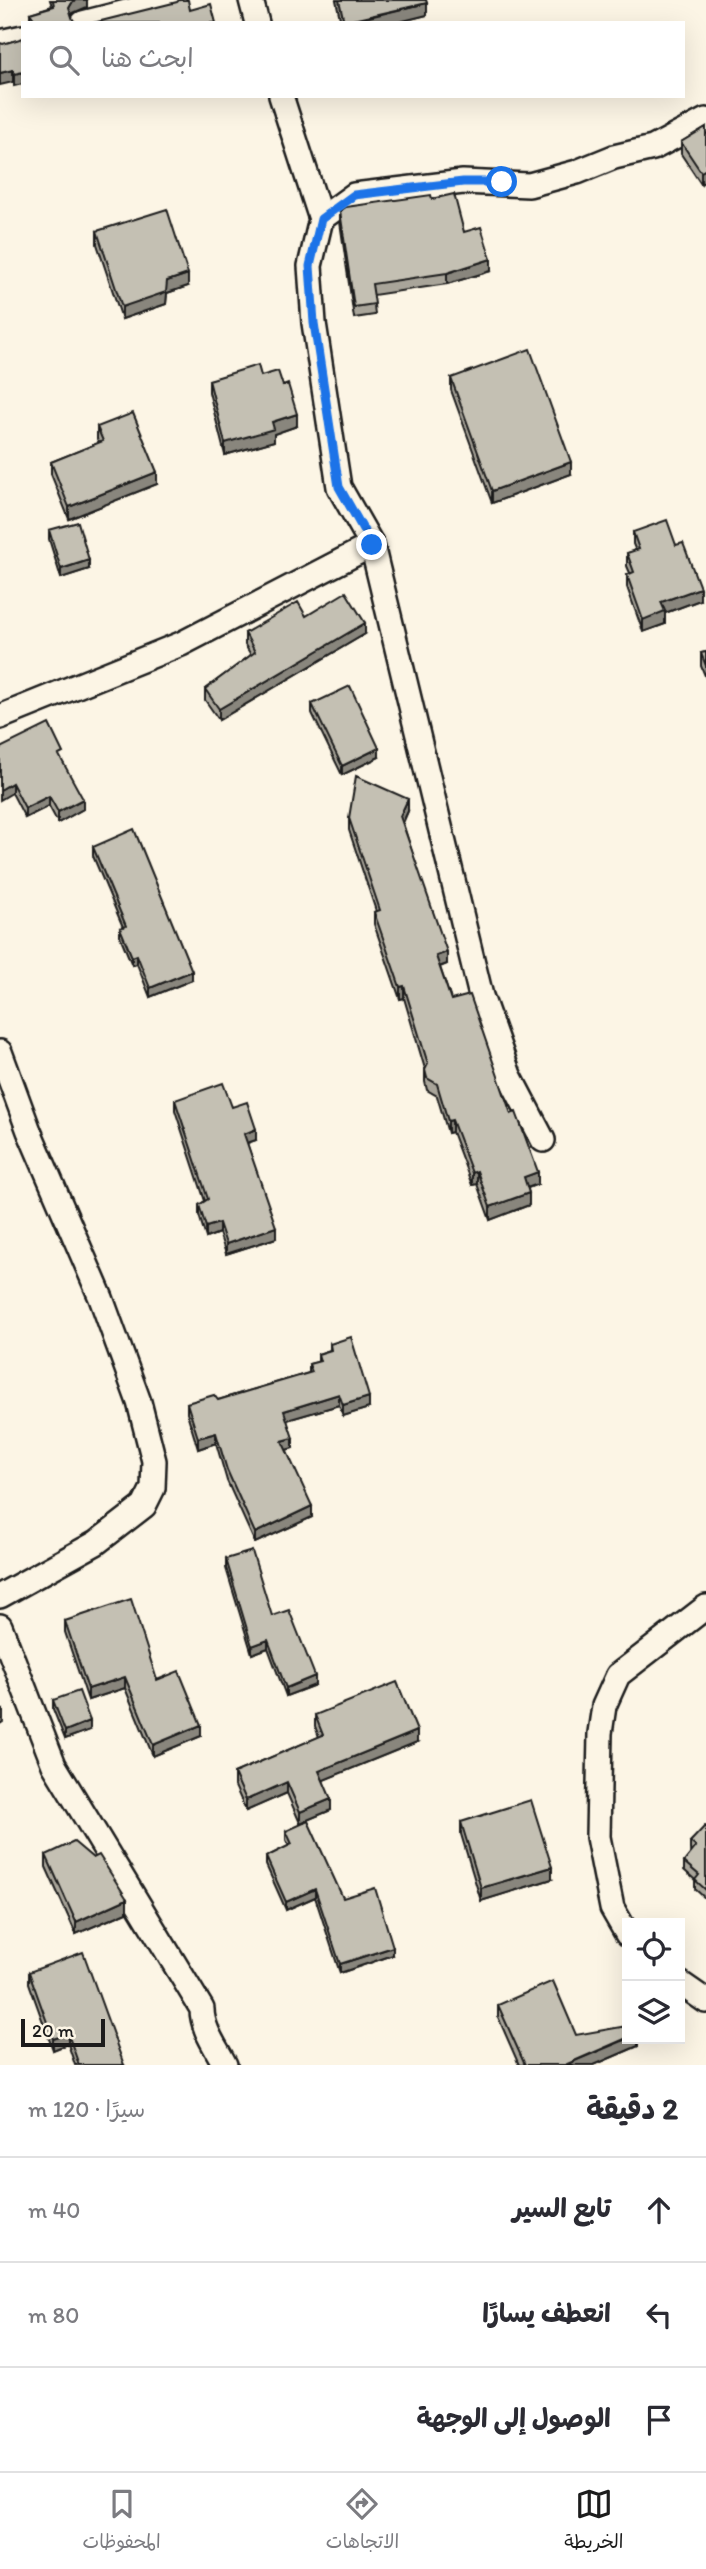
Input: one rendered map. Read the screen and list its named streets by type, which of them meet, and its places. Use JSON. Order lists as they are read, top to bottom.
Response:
{
  "scale_bar": "20 m",
  "page": {
    "search": "ابحث هنا",
    "scale": "20 m",
    "heading": ["2 دقيقة", "سيرًا · 120 m"],
    "list": [
      ["تابع السير", "40 m"],
      ["انعطف يسارًا", "80 m"],
      "الوصول إلى الوجهة"
    ],
    "nav": ["الخريطة", "الاتجاهات", "المحفوظات"]
  }
}
